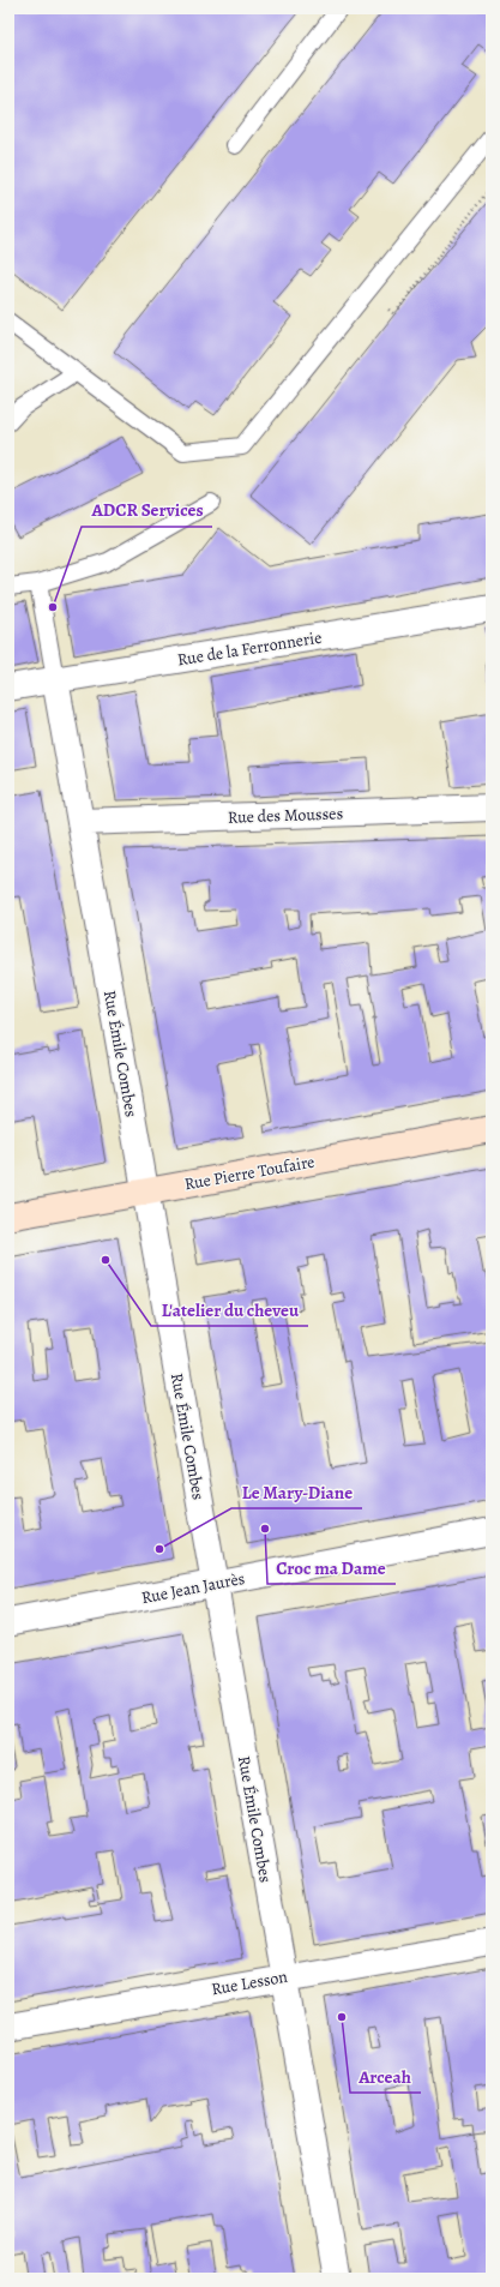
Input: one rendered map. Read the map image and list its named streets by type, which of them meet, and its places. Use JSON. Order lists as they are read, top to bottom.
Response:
{
  "streets": {
    "main road": ["Rue Pierre Toufaire"],
    "street": [
      "Rue de la Ferronnerie",
      "Rue des Mousses",
      "Rue Émile Combes",
      "Rue Jean Jaurès",
      "Rue Lesson"
    ]
  },
  "crossings": [
    ["Rue de la Ferronnerie", "Rue Émile Combes"],
    ["Rue des Mousses", "Rue Émile Combes"],
    ["Rue Émile Combes", "Rue Pierre Toufaire"],
    ["Rue Émile Combes", "Rue Jean Jaurès"],
    ["Rue Émile Combes", "Rue Lesson"]
  ],
  "places": [
    "ADCR Services",
    "L'atelier du cheveu",
    "Croc ma Dame",
    "Le Mary-Diane",
    "Arceah"
  ]
}
